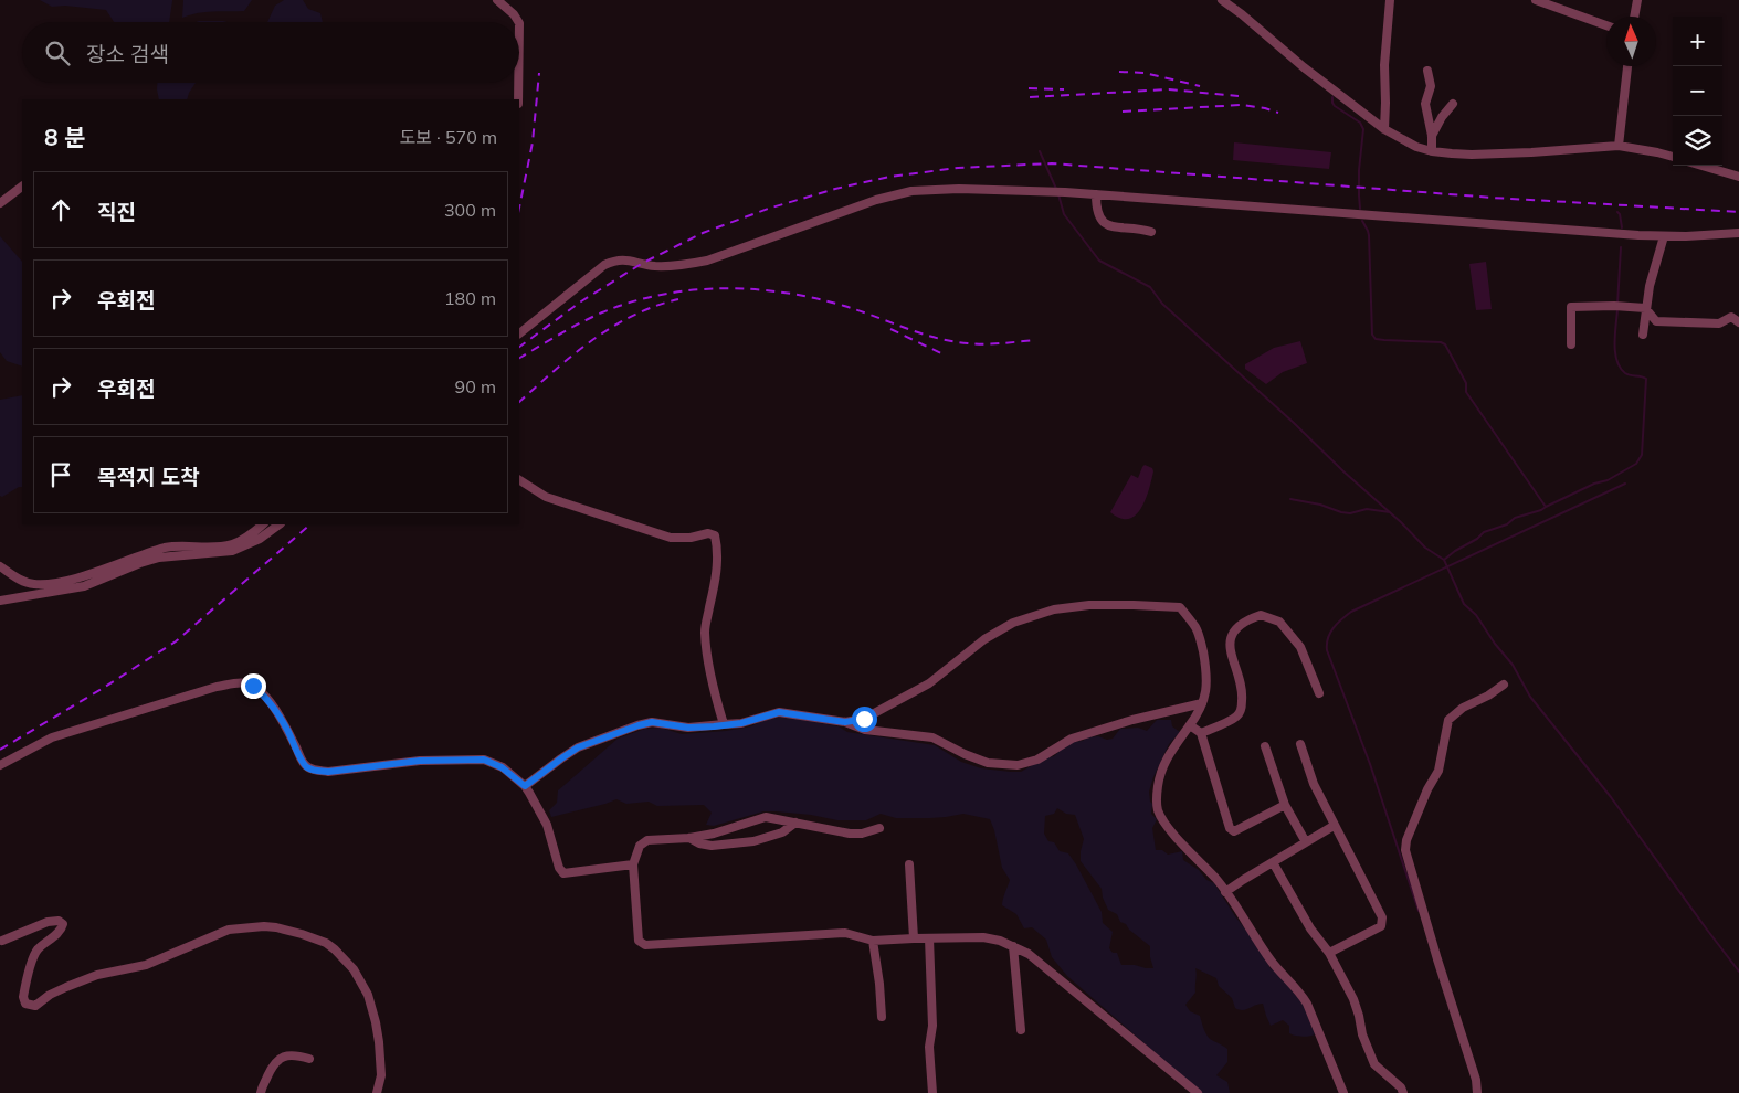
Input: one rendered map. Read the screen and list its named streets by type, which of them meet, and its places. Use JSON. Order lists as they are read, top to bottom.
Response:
{
  "north": "top",
  "page": {
    "map_buttons": ["+", "−"],
    "search": "장소 검색",
    "heading": ["8 분", "도보 · 570 m"],
    "list": [
      ["직진", "300 m"],
      ["우회전", "180 m"],
      ["우회전", "90 m"],
      "목적지 도착"
    ]
  }
}
